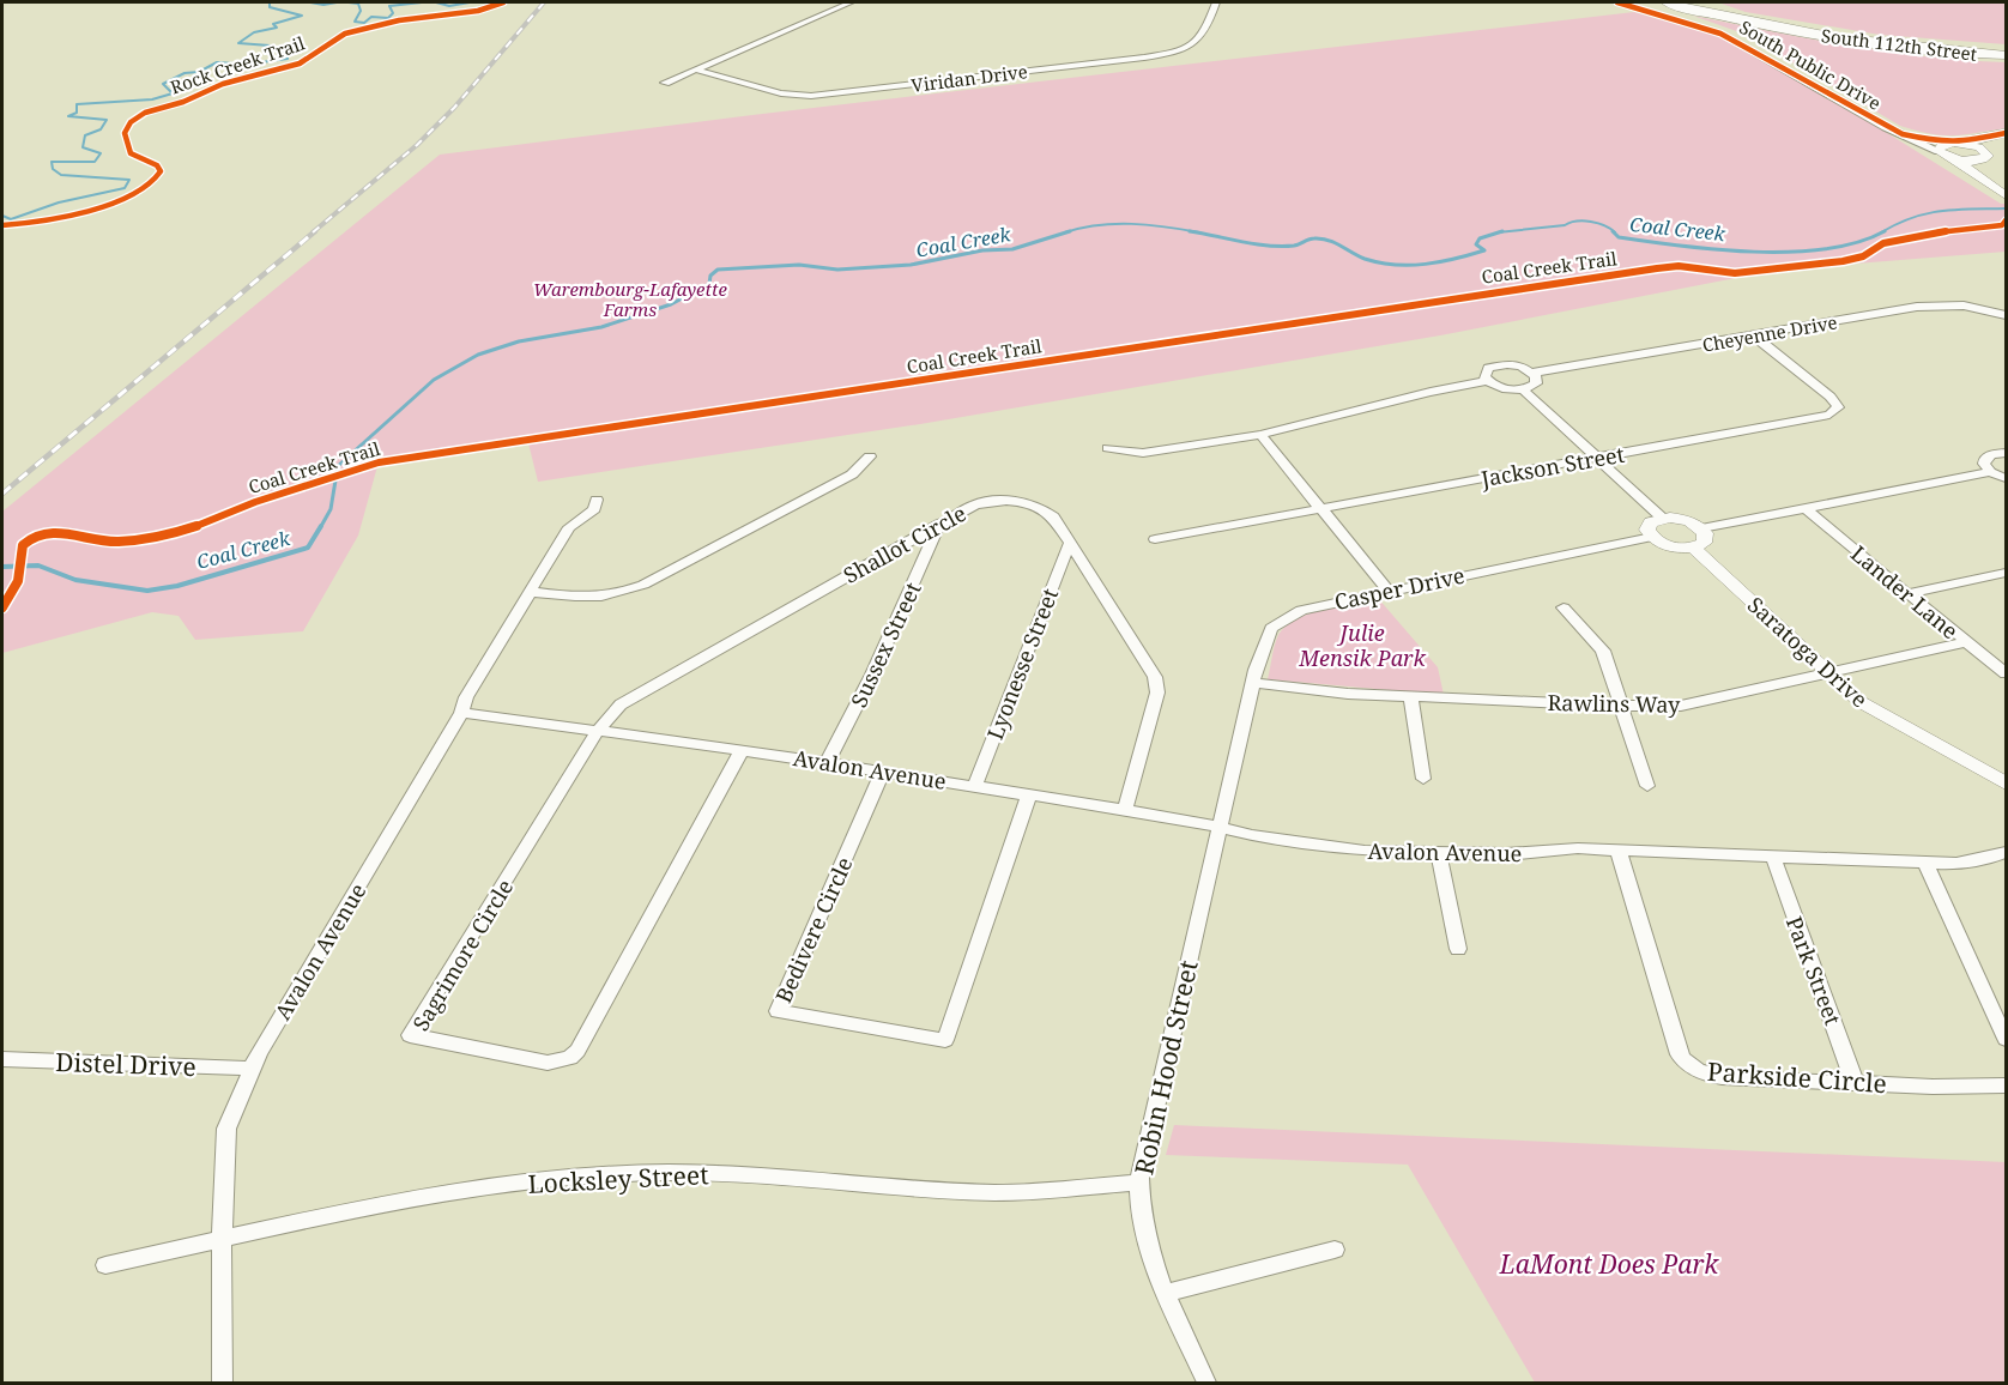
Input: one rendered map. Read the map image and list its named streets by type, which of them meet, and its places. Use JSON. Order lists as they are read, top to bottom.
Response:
{
  "streets": {
    "main road": ["South 112th Street"],
    "street": [
      "South Public Drive",
      "Viridan Drive",
      "Cheyenne Drive",
      "Jackson Street",
      "Shallot Circle",
      "Casper Drive",
      "Lander Lane",
      "Sussex Street",
      "Saratoga Drive",
      "Lyonesse Street",
      "Rawlins Way",
      "Avalon Avenue",
      "Bedivere Circle",
      "Sagrimore Circle",
      "Park Street",
      "Distel Drive",
      "Robin Hood Street",
      "Parkside Circle",
      "Locksley Street"
    ],
    "cycle path": ["Rock Creek Trail", "Coal Creek Trail"]
  },
  "crossings": [
    ["Cheyenne Drive", "Jackson Street"],
    ["Shallot Circle", "Sussex Street"],
    ["Shallot Circle", "Lyonesse Street"],
    ["Shallot Circle", "Avalon Avenue"],
    ["Shallot Circle", "Sagrimore Circle"],
    ["Casper Drive", "Rawlins Way"],
    ["Casper Drive", "Avalon Avenue"],
    ["Casper Drive", "Robin Hood Street"],
    ["Lander Lane", "Rawlins Way"],
    ["Sussex Street", "Avalon Avenue"],
    ["Saratoga Drive", "Rawlins Way"],
    ["Lyonesse Street", "Avalon Avenue"],
    ["Avalon Avenue", "Bedivere Circle"],
    ["Avalon Avenue", "Sagrimore Circle"],
    ["Avalon Avenue", "Park Street"],
    ["Avalon Avenue", "Distel Drive"],
    ["Avalon Avenue", "Robin Hood Street"],
    ["Avalon Avenue", "Parkside Circle"],
    ["Avalon Avenue", "Locksley Street"],
    ["Park Street", "Parkside Circle"],
    ["Robin Hood Street", "Locksley Street"]
  ],
  "water": ["Coal Creek"],
  "parks": ["Warembourg-Lafayette Farms", "Julie Mensik Park", "LaMont Does Park"]
}
